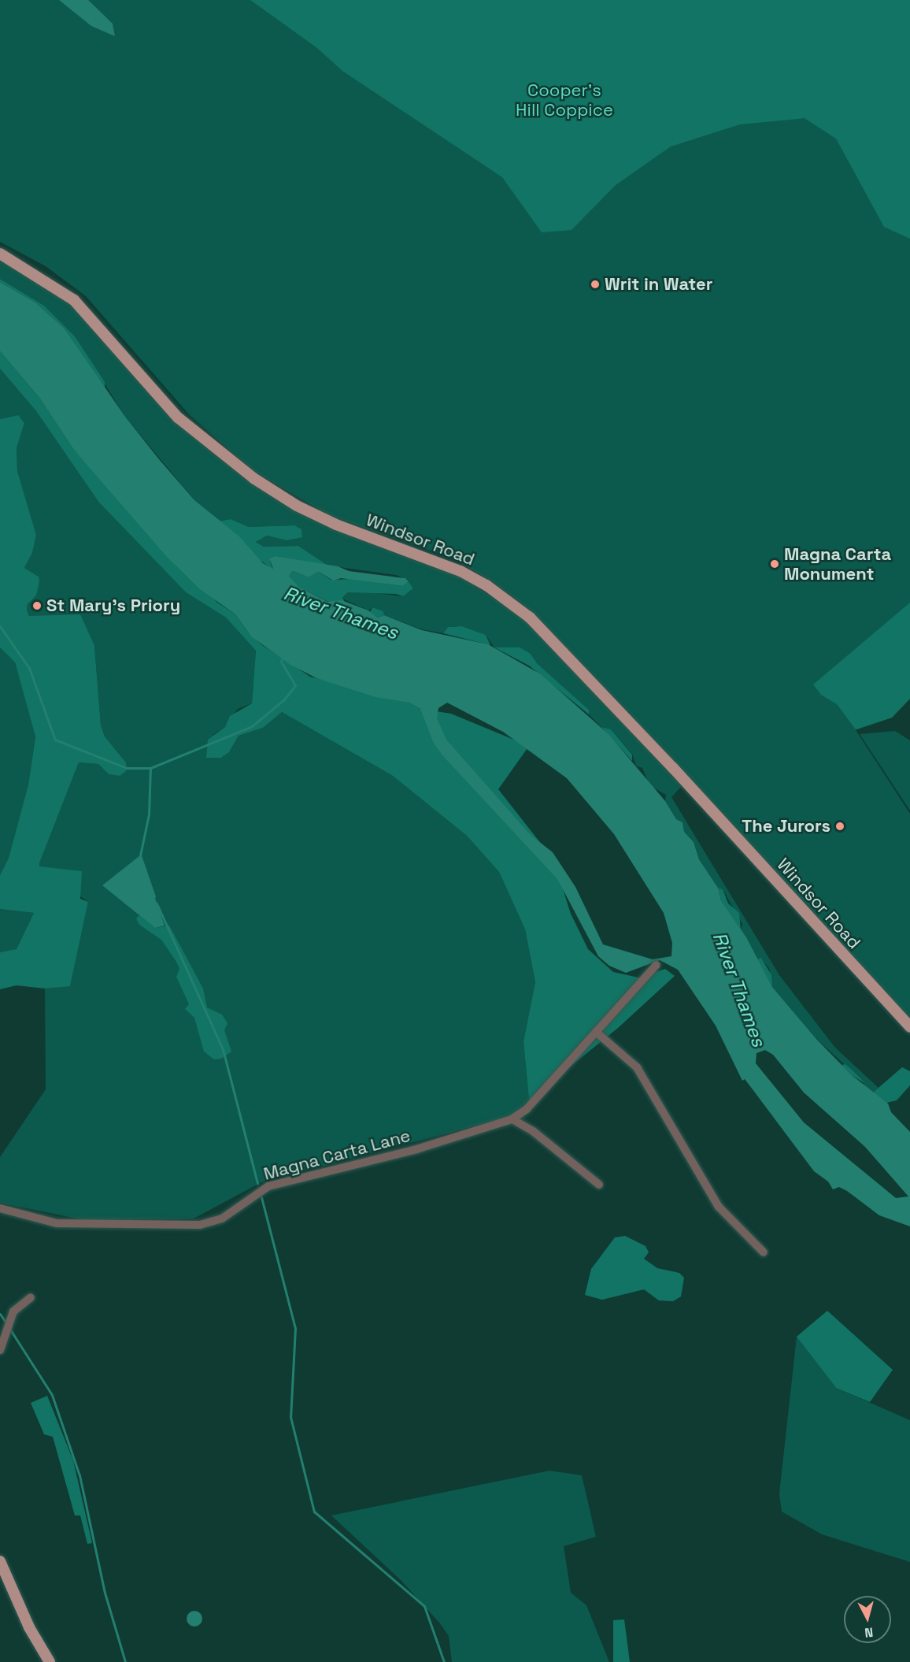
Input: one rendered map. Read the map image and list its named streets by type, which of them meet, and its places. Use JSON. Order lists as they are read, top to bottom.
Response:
{
  "streets": {
    "main road": ["Windsor Road"],
    "street": ["Magna Carta Lane"]
  },
  "water": ["River Thames"],
  "parks": ["Cooper's Hill Coppice"],
  "places": [
    "Writ in Water",
    "Magna Carta Monument",
    "St Mary's Priory",
    "The Jurors"
  ],
  "north": "bottom"
}
